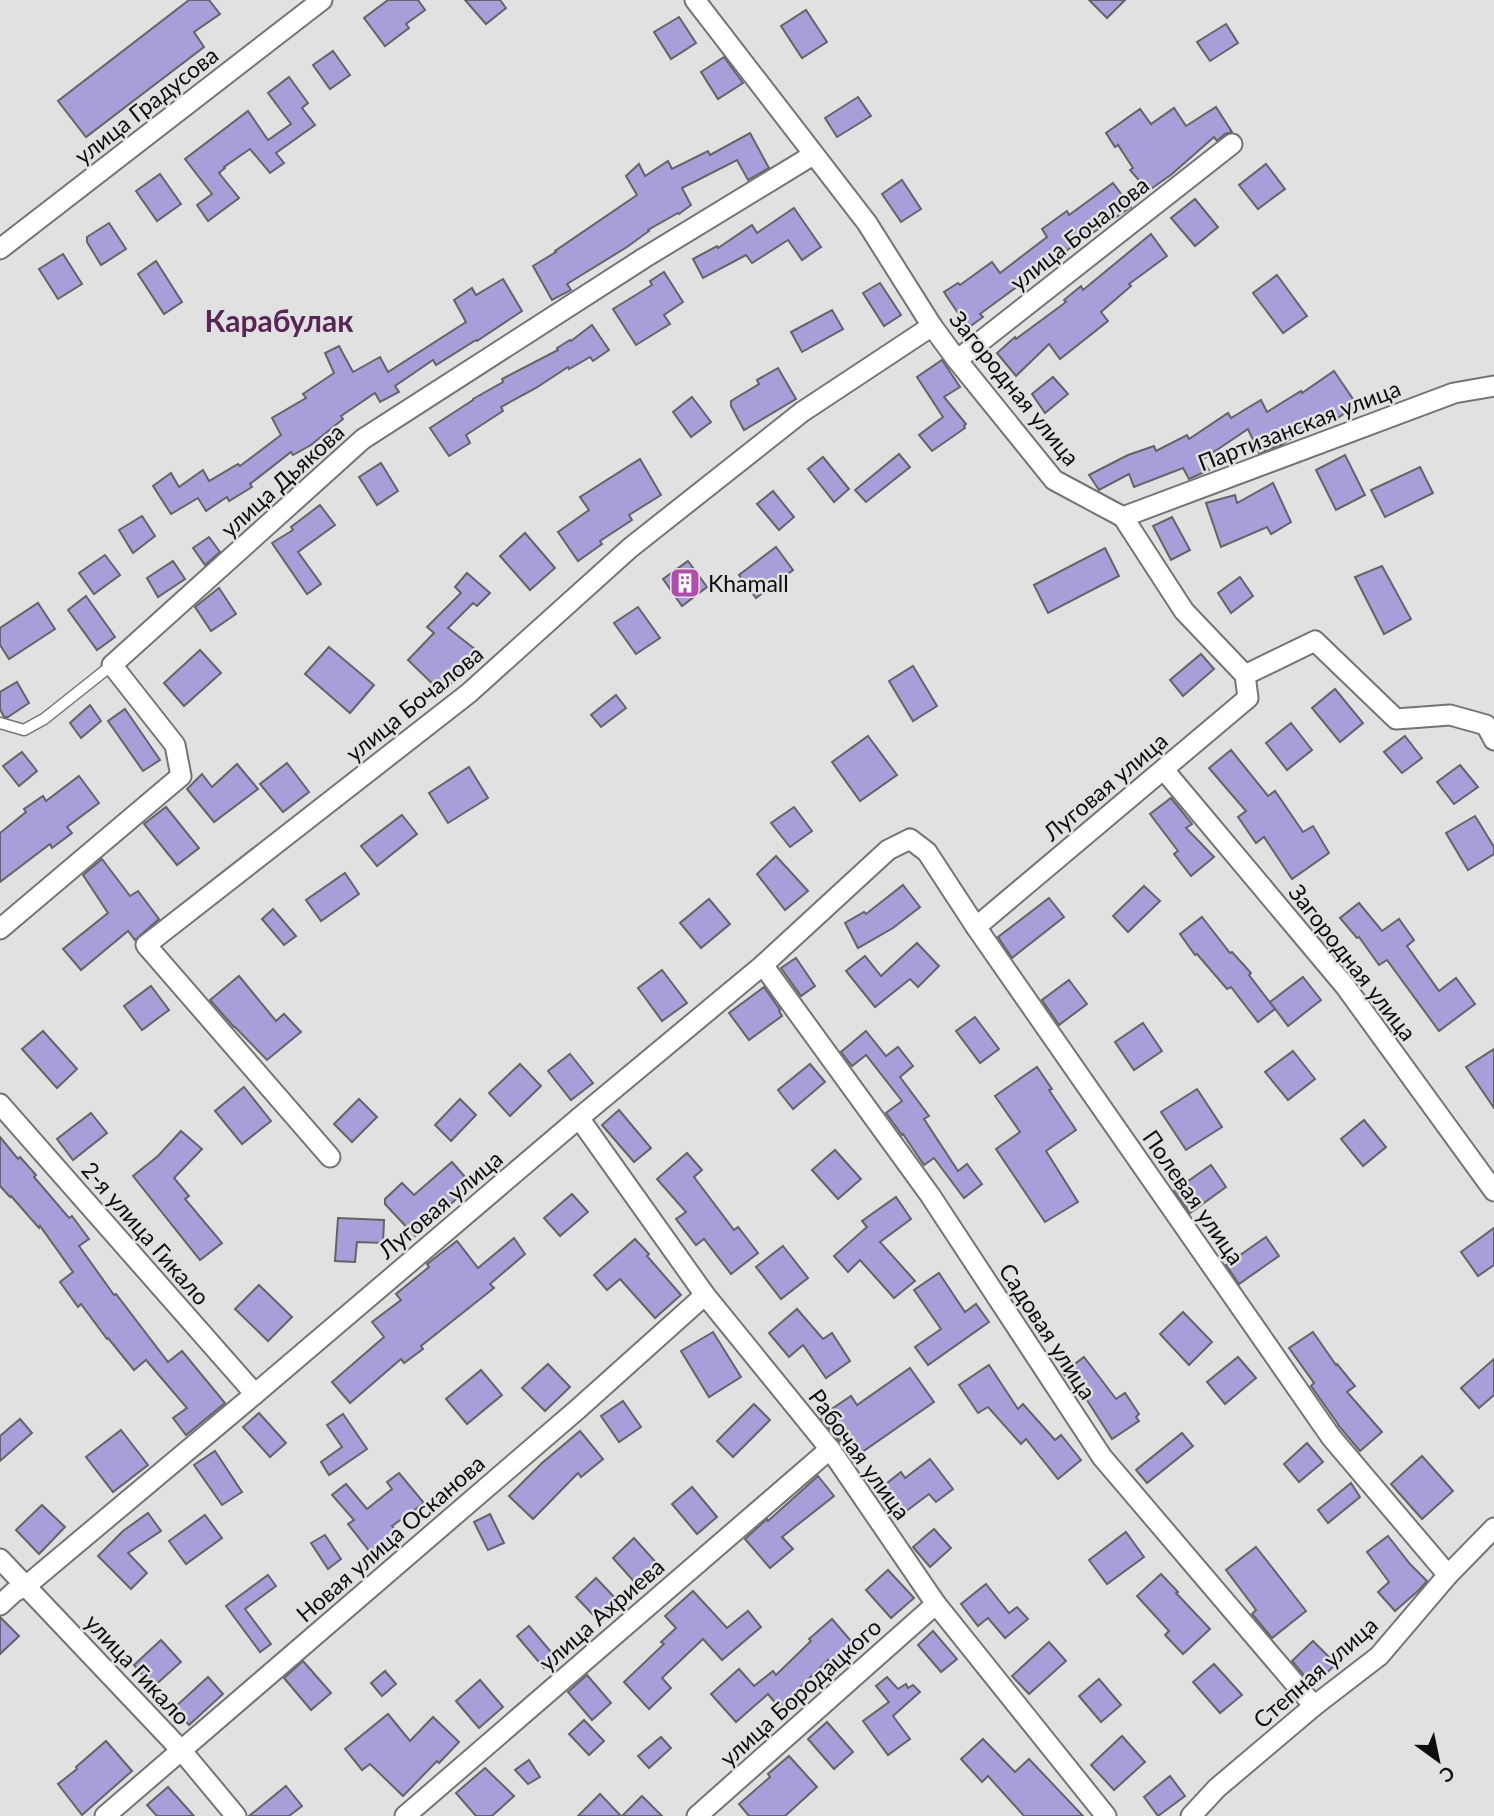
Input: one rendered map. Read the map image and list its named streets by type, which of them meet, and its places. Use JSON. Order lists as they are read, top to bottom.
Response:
{
  "streets": {
    "street": [
      "улица Градусова",
      "улица Бочалова",
      "Загородная улица",
      "Партизанская улица",
      "улица Дьякова",
      "Луговая улица",
      "Полевая улица",
      "2-я улица Гикало",
      "Садовая улица",
      "Рабочая улица",
      "Новая улица Осканова",
      "улица Ахриева",
      "улица Гикало",
      "Степная улица",
      "улица Бородацкого"
    ]
  },
  "crossings": [
    ["улица Бочалова", "Загородная улица"],
    ["Загородная улица", "Партизанская улица"],
    ["Загородная улица", "улица Дьякова"],
    ["Загородная улица", "Луговая улица"],
    ["Луговая улица", "Полевая улица"],
    ["Луговая улица", "2-я улица Гикало"],
    ["Луговая улица", "Садовая улица"],
    ["Луговая улица", "Рабочая улица"],
    ["Луговая улица", "улица Гикало"],
    ["Полевая улица", "Степная улица"],
    ["Садовая улица", "Степная улица"],
    ["Рабочая улица", "Новая улица Осканова"],
    ["Рабочая улица", "улица Ахриева"],
    ["Рабочая улица", "улица Бородацкого"],
    ["Новая улица Осканова", "улица Гикало"]
  ],
  "districts": ["Карабулак"],
  "places": {
    "building": ["Khamall"]
  },
  "north": "bottom right"
}
